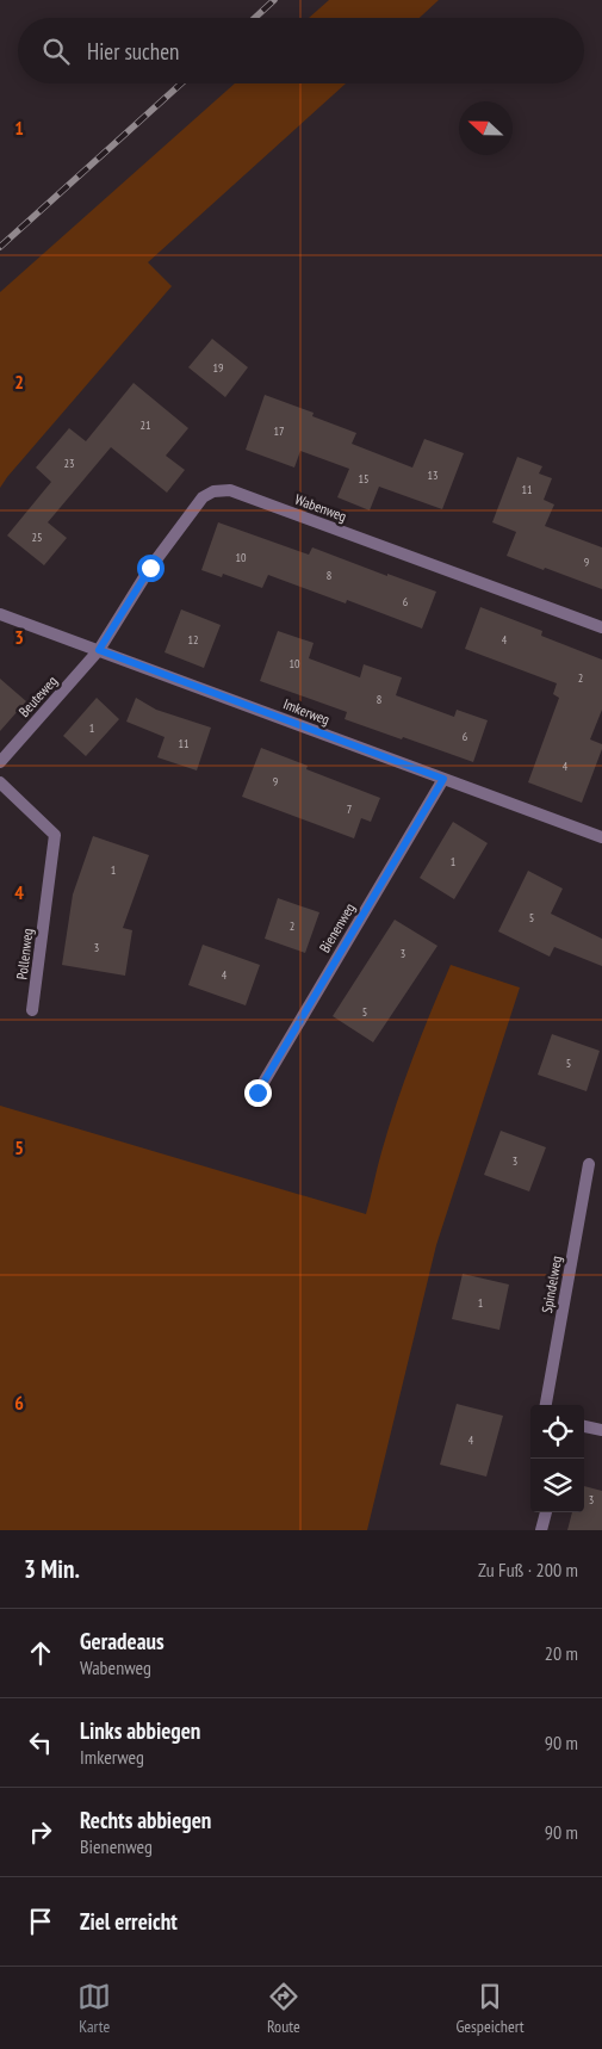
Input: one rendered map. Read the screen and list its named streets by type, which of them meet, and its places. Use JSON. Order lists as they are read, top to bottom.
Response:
{
  "streets": {
    "street": [
      "Wabenweg",
      "Beuteweg",
      "Imkerweg",
      "Bienenweg",
      "Pollenweg",
      "Spindelweg"
    ]
  },
  "crossings": [
    ["Wabenweg", "Beuteweg"],
    ["Wabenweg", "Imkerweg"],
    ["Beuteweg", "Imkerweg"],
    ["Imkerweg", "Bienenweg"]
  ],
  "house_numbers": [
    "19",
    "21",
    "17",
    "23",
    "13",
    "15",
    "11",
    "25",
    "10",
    "9",
    "8",
    "6",
    "12",
    "4",
    "10",
    "2",
    "8",
    "1",
    "6",
    "11",
    "4",
    "9",
    "7",
    "1",
    "1",
    "5",
    "2",
    "3",
    "3",
    "4",
    "5",
    "5",
    "3",
    "1",
    "4",
    "3"
  ],
  "north": "left",
  "page": {
    "search": "Hier suchen",
    "heading": ["3 Min.", "Zu Fuß · 200 m"],
    "list": [
      ["Geradeaus", "Wabenweg", "20 m"],
      ["Links abbiegen", "Imkerweg", "90 m"],
      ["Rechts abbiegen", "Bienenweg", "90 m"],
      "Ziel erreicht"
    ],
    "nav": ["Karte", "Route", "Gespeichert"]
  },
  "grid": {
    "rows": [
      "1",
      "2",
      "3",
      "4",
      "5",
      "6"
    ]
  }
}
